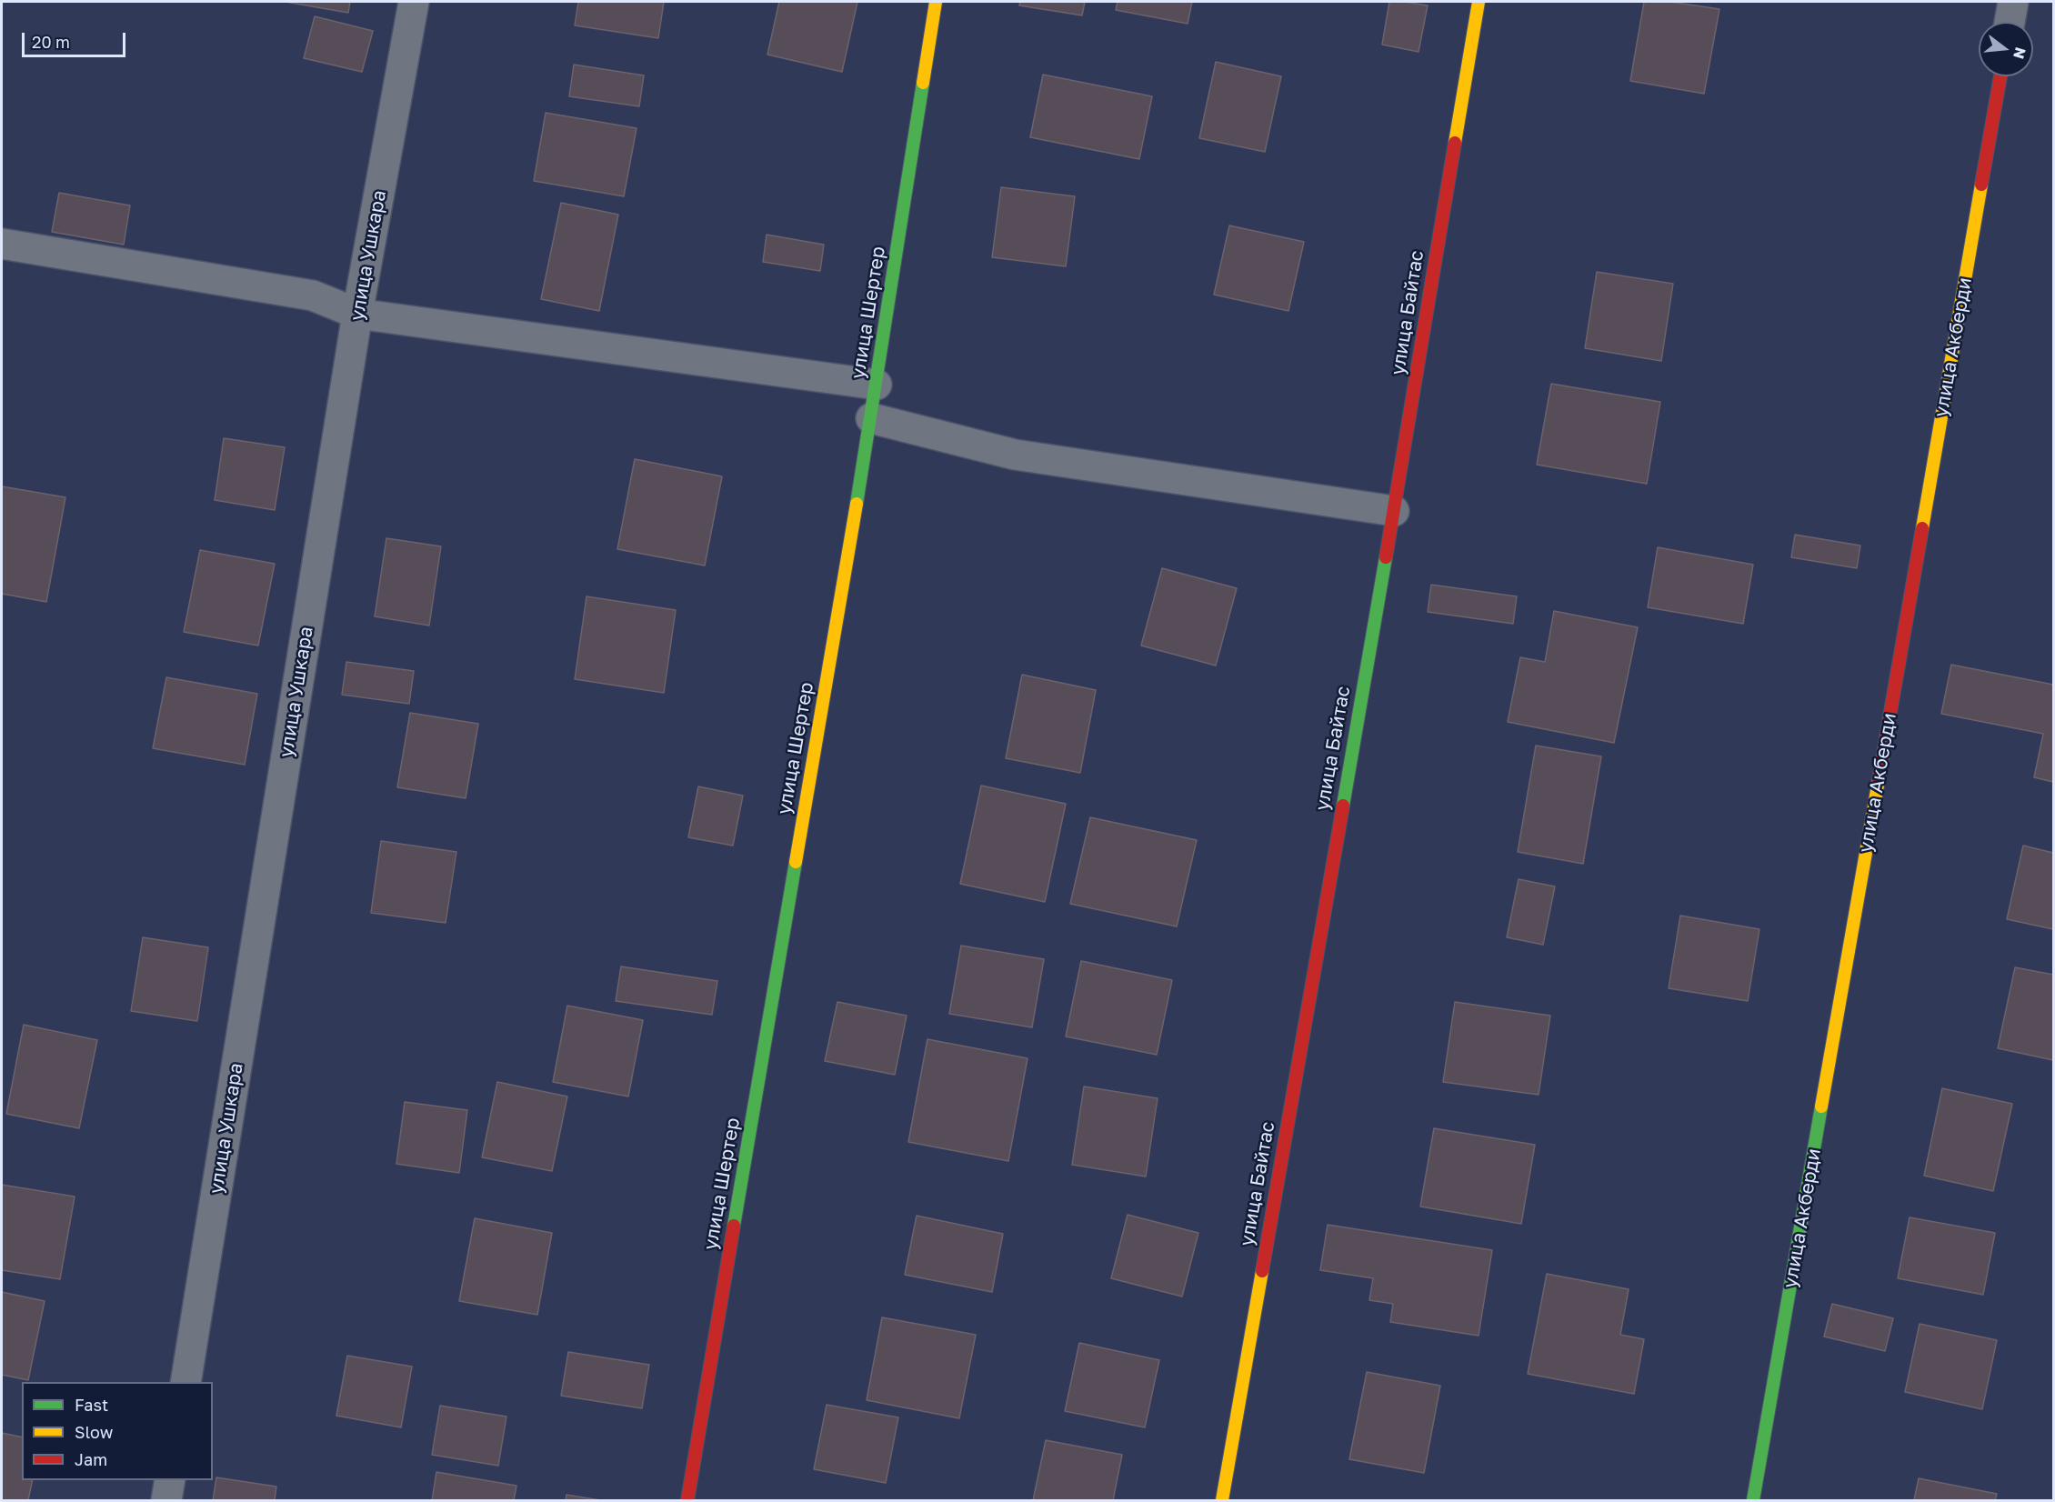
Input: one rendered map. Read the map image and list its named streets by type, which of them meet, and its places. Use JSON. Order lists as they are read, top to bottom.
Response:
{
  "streets": {
    "street": [
      "улица Ушкара",
      "улица Шертер",
      "улица Байтас",
      "улица Акберди"
    ]
  },
  "legend": ["Fast", "Slow", "Jam"],
  "scale_bar": "20 m",
  "north": "right"
}
